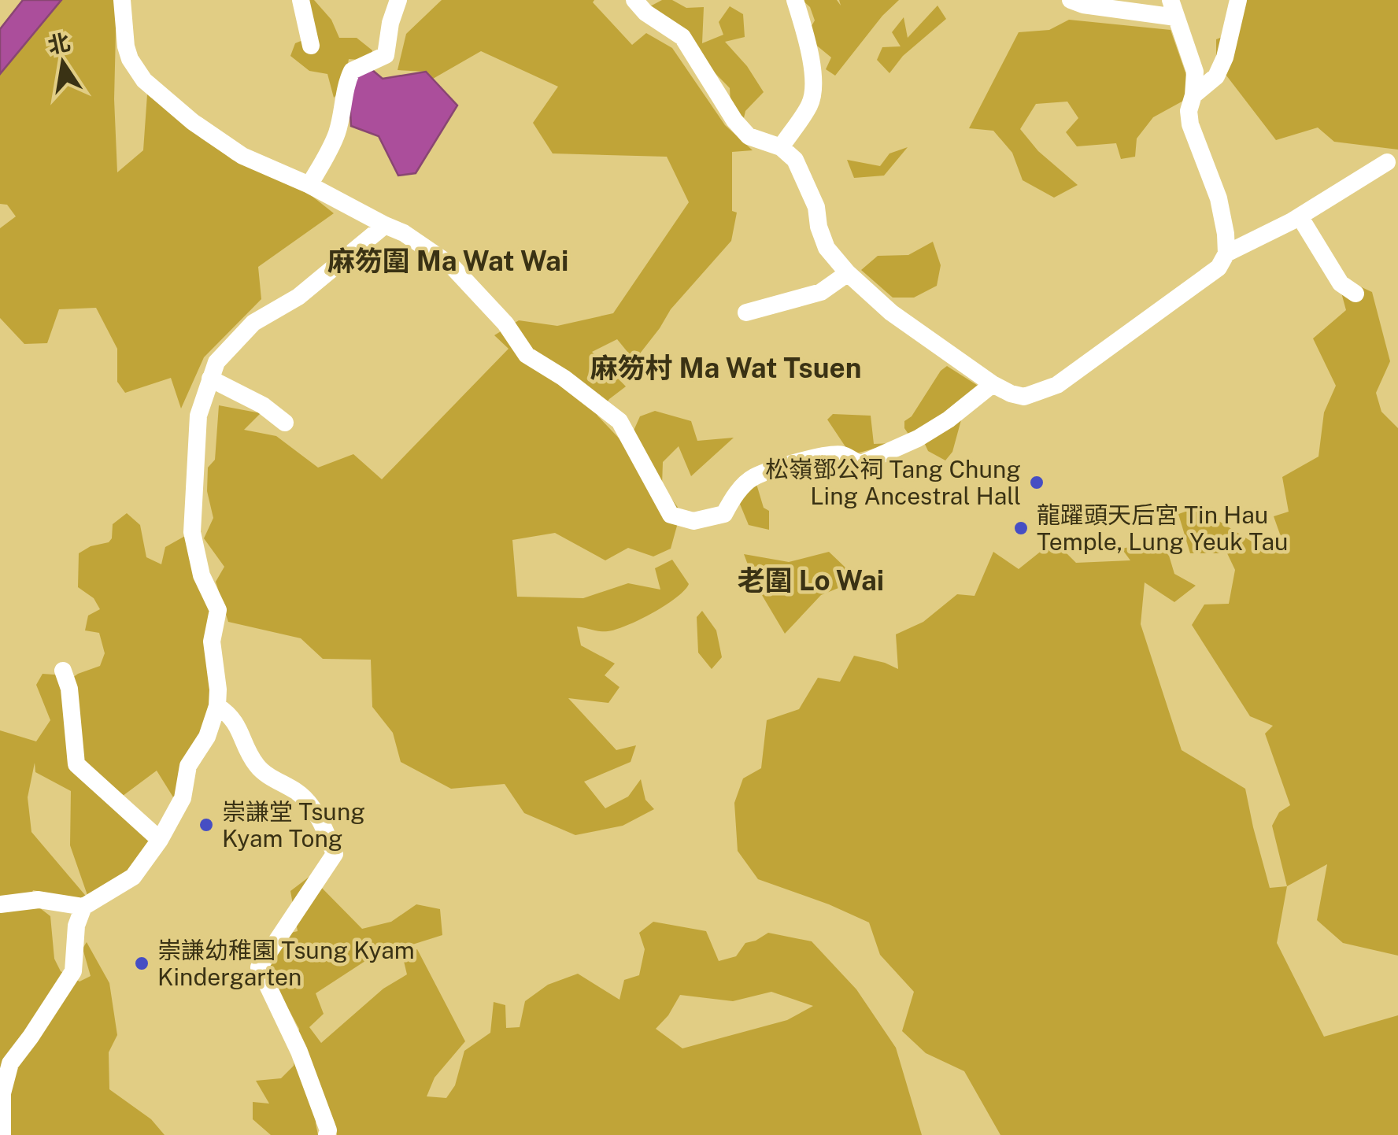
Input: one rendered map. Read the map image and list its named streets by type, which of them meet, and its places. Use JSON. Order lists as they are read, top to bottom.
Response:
{
  "districts": ["麻笏圍 Ma Wat Wai", "麻笏村 Ma Wat Tsuen", "老圍 Lo Wai"],
  "places": [
    "松嶺鄧公祠 Tang Chung Ling Ancestral Hall",
    "龍躍頭天后宮 Tin Hau Temple, Lung Yeuk Tau",
    "崇謙堂 Tsung Kyam Tong",
    "崇謙幼稚園 Tsung Kyam Kindergarten"
  ],
  "north": "top"
}
